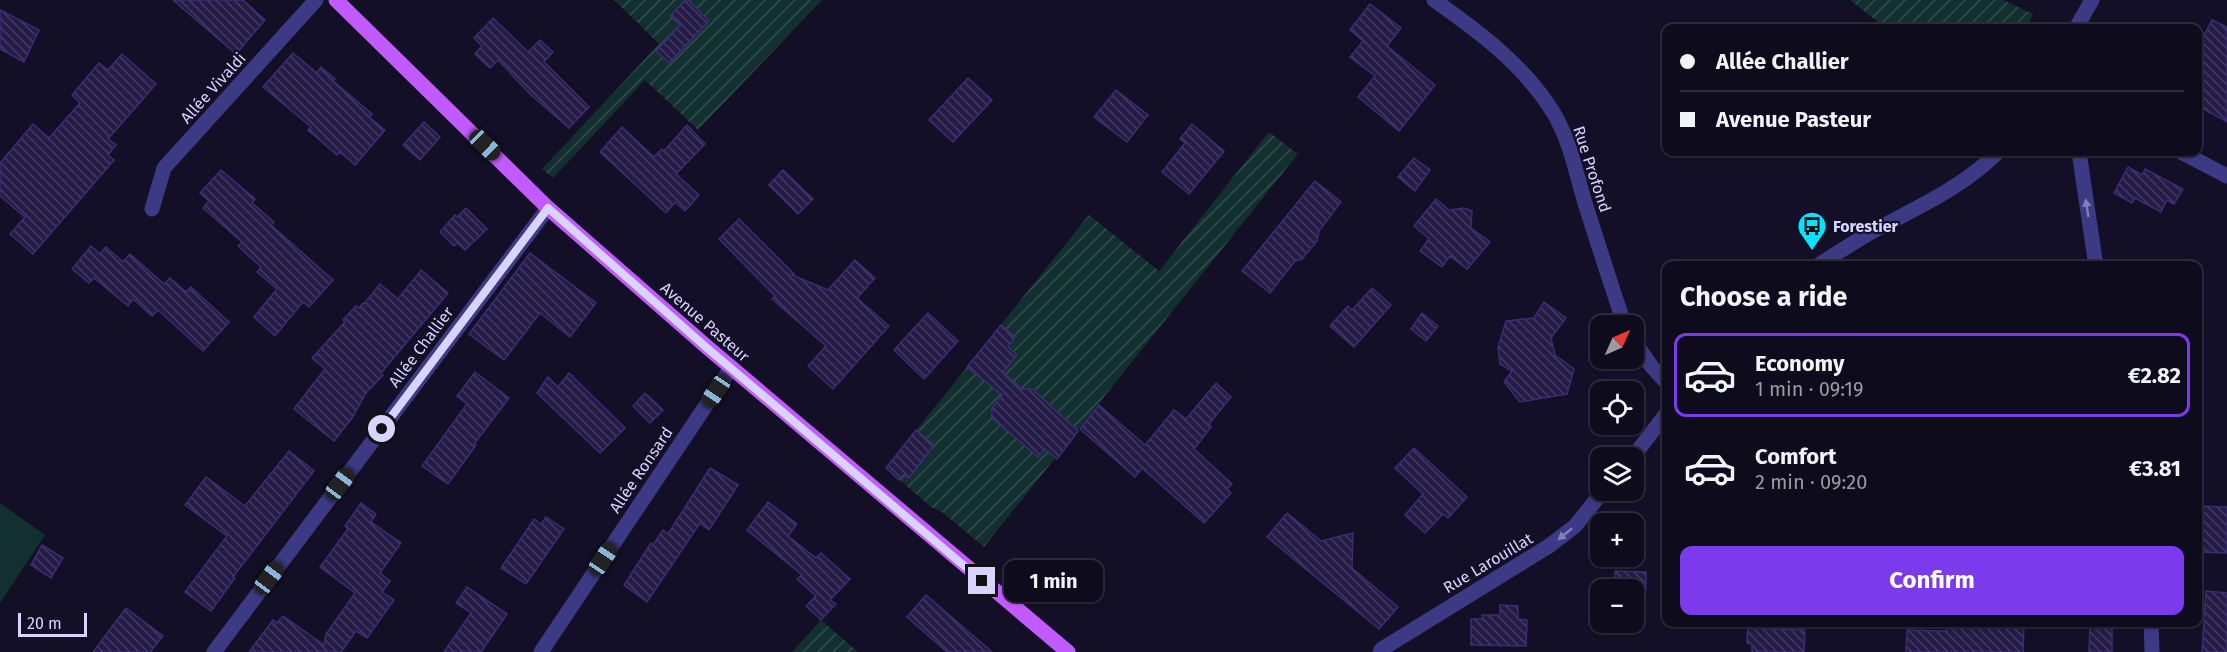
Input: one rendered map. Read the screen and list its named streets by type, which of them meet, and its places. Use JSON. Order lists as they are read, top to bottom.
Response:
{
  "streets": {
    "main road": ["Avenue Pasteur"],
    "street": [
      "Allée Vivaldi",
      "Rue Profond",
      "Allée Challier",
      "Allée Ronsard",
      "Rue Larouillat"
    ]
  },
  "crossings": [
    ["Avenue Pasteur", "Allée Challier"],
    ["Avenue Pasteur", "Allée Ronsard"]
  ],
  "one_way": ["Rue Larouillat"],
  "places": {
    "bus stop": ["Forestier"]
  },
  "scale_bar": "20 m",
  "north": "top right",
  "page": {
    "banner": ["Allée Challier", "Avenue Pasteur"],
    "heading": "Choose a ride",
    "map_buttons": ["+", "−"],
    "list": [
      {
        "name": "Economy",
        "note": "1 min · 09:19",
        "value": "€2.82"
      },
      {
        "name": "Comfort",
        "note": "2 min · 09:20",
        "value": "€3.81"
      }
    ],
    "buttons": "Confirm",
    "bubble": "1 min",
    "scale": "20 m"
  }
}
